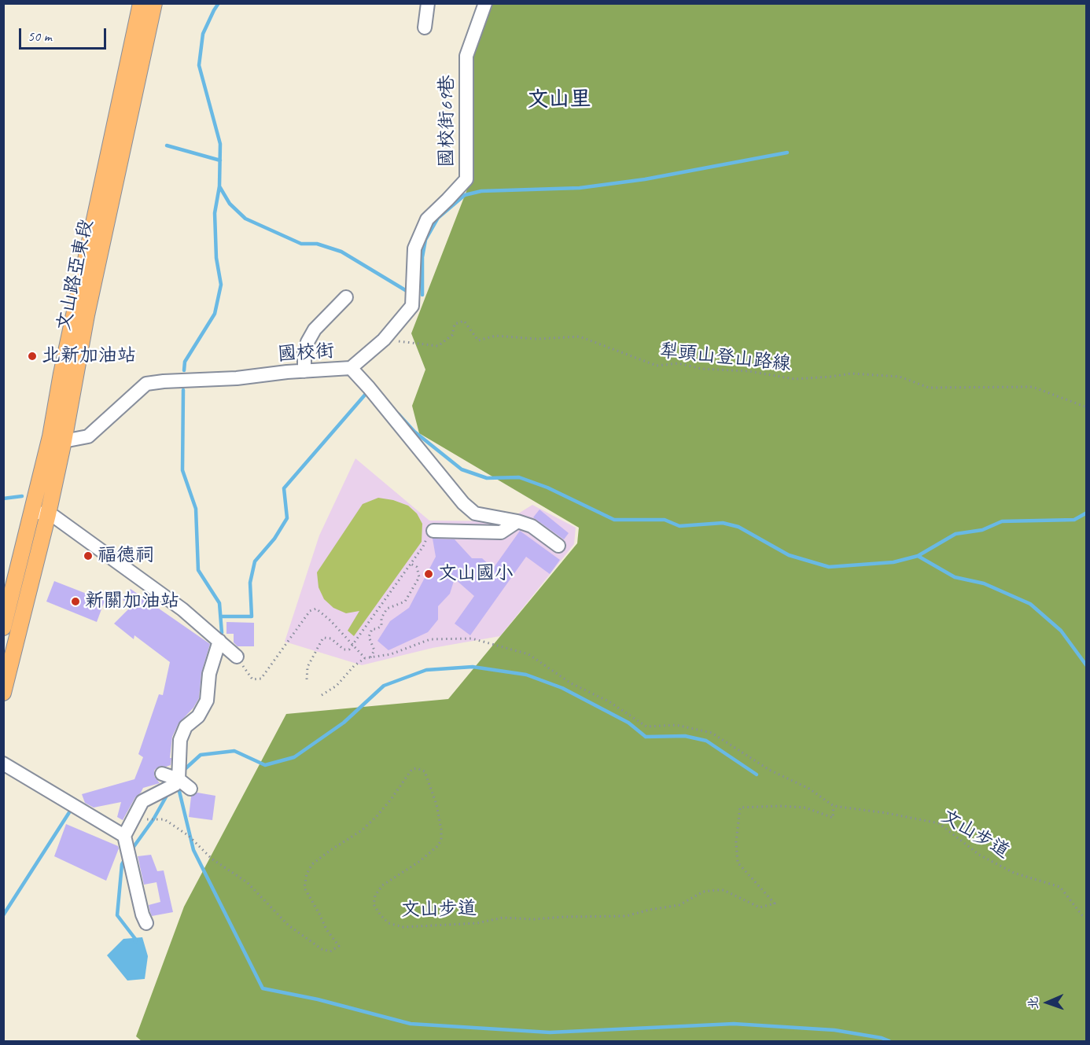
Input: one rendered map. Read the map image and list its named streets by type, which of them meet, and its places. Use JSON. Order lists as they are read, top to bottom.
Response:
{
  "streets": {
    "main road": ["文山路亞東段"],
    "street": ["國校街69巷", "國校街"],
    "path": ["犁頭山登山路線", "文山步道"]
  },
  "crossings": [
    ["國校街69巷", "國校街"],
    ["國校街69巷", "犁頭山登山路線"],
    ["文山路亞東段", "國校街"]
  ],
  "districts": ["文山里"],
  "places": [
    "北新加油站",
    "福德祠",
    "文山國小",
    "新關加油站"
  ],
  "scale_bar": "50 m",
  "north": "left"
}
